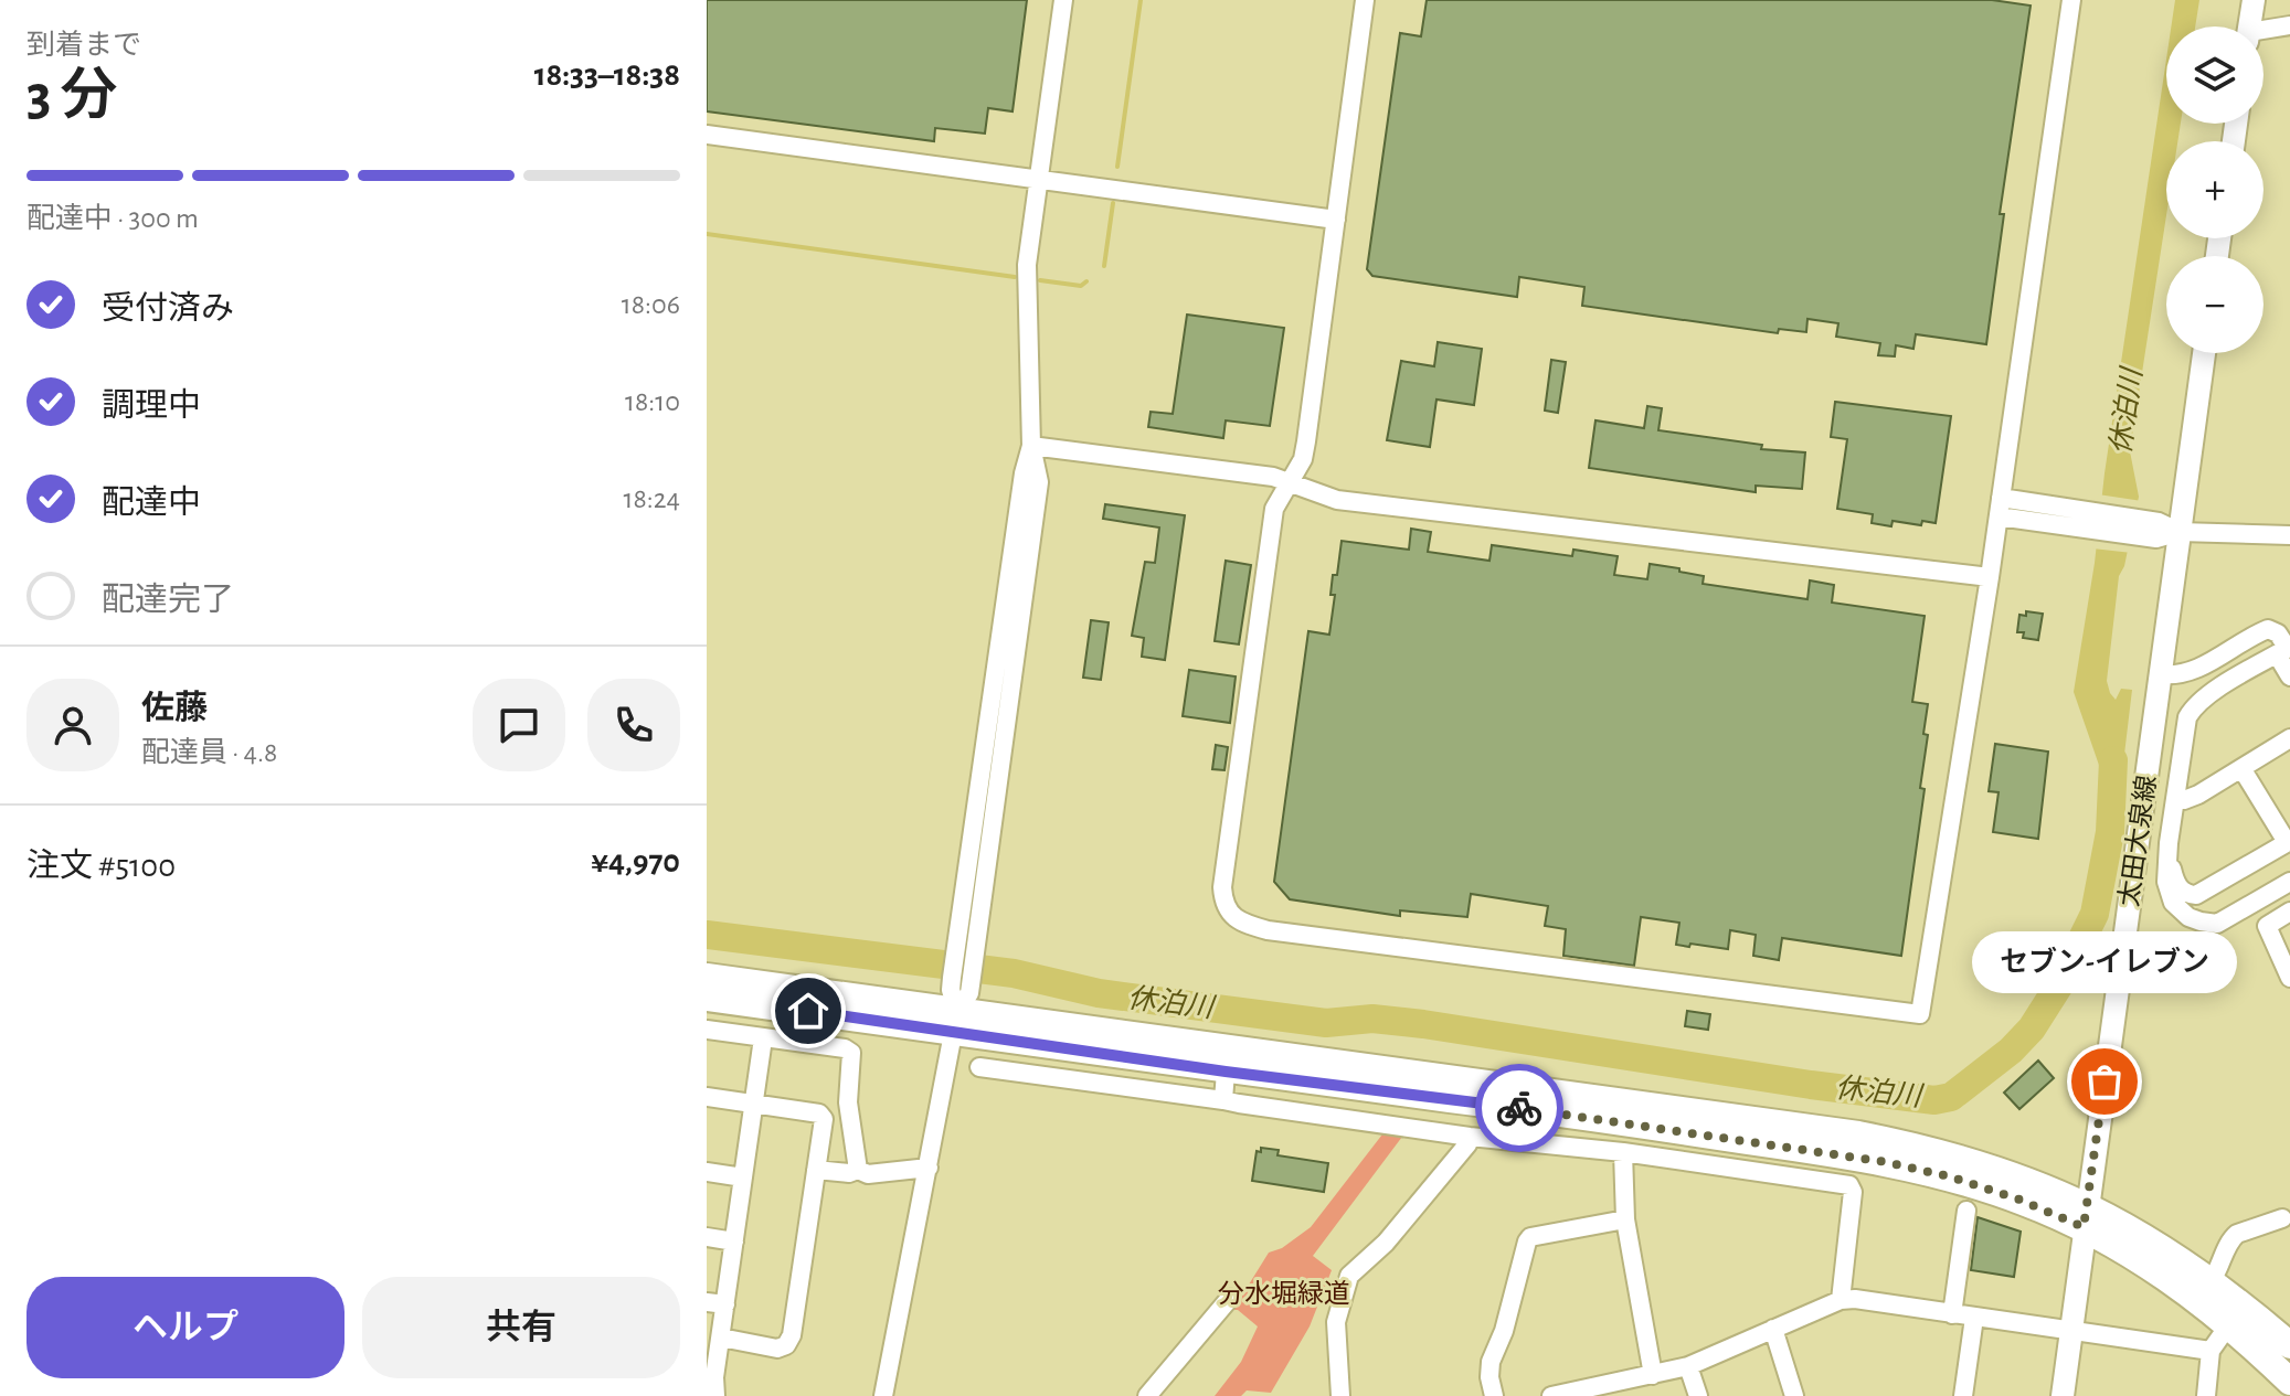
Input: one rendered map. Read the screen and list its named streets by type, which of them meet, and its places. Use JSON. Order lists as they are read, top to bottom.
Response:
{
  "streets": {
    "main road": ["太田大泉線"]
  },
  "water": ["休泊川"],
  "parks": ["分水堀緑道"],
  "places": ["セブン-イレブン"],
  "page": {
    "heading": ["3 分", "到着まで", "18:33–18:38"],
    "panel": [
      "佐藤",
      "配達員 · 4.8",
      "注文 #5100",
      "¥4,970"
    ],
    "map_buttons": ["+", "−"],
    "bar": "配達中 · 300 m",
    "list": [
      ["受付済み", "18:06"],
      ["調理中", "18:10"],
      ["配達中", "18:24"],
      "配達完了"
    ],
    "bubble": "セブン-イレブン",
    "buttons": ["ヘルプ", "共有"]
  }
}
